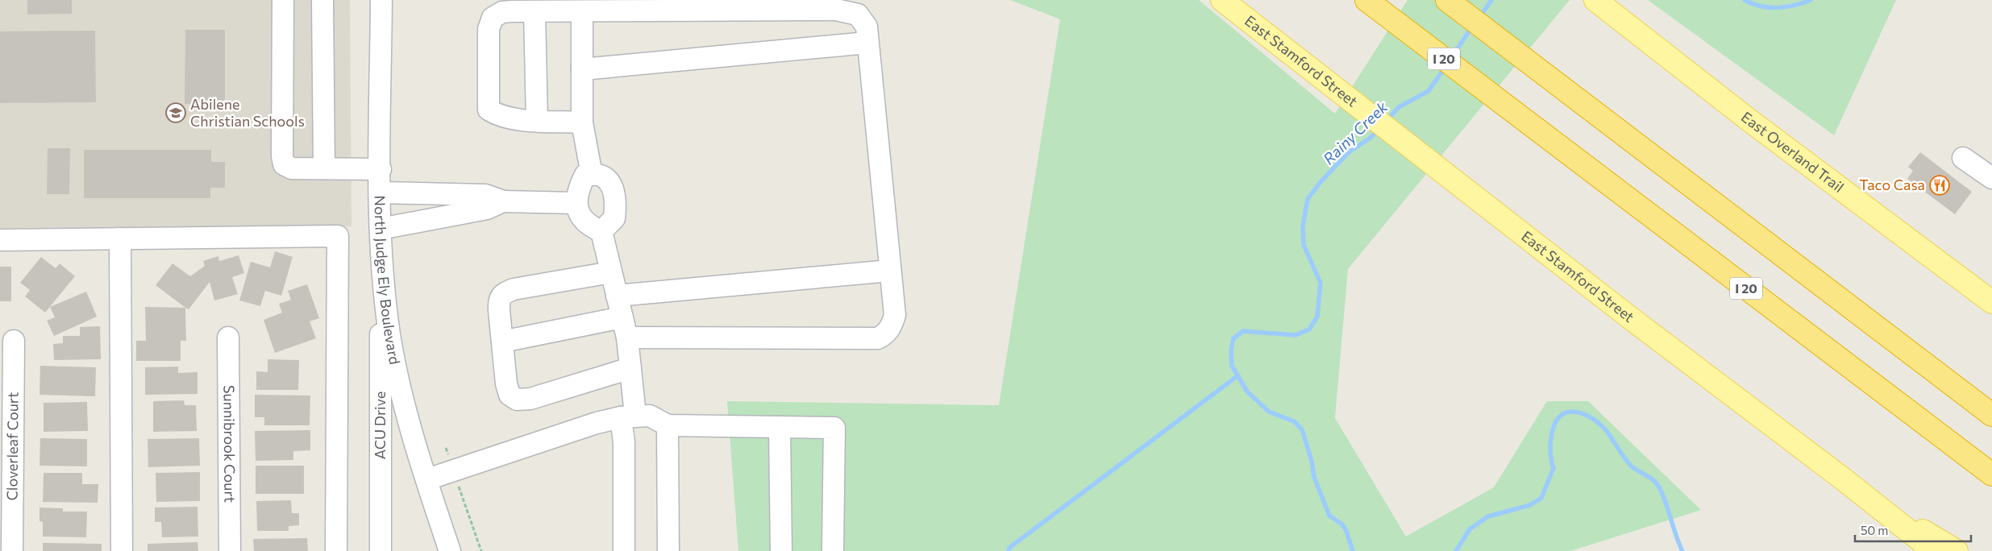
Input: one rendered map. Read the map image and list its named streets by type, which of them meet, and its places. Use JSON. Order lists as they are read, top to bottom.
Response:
{
  "streets": {
    "highway": ["I 20"],
    "main road": ["East Stamford Street", "East Overland Trail"],
    "street": [
      "North Judge Ely Boulevard",
      "ACU Drive",
      "Sunnibrook Court",
      "Cloverleaf Court"
    ]
  },
  "crossings": [
    ["North Judge Ely Boulevard", "ACU Drive"]
  ],
  "water": ["Rainy Creek"],
  "places": {
    "school or university": ["Abilene Christian Schools"],
    "restaurant": ["Taco Casa"]
  },
  "scale_bar": "50 m"
}
